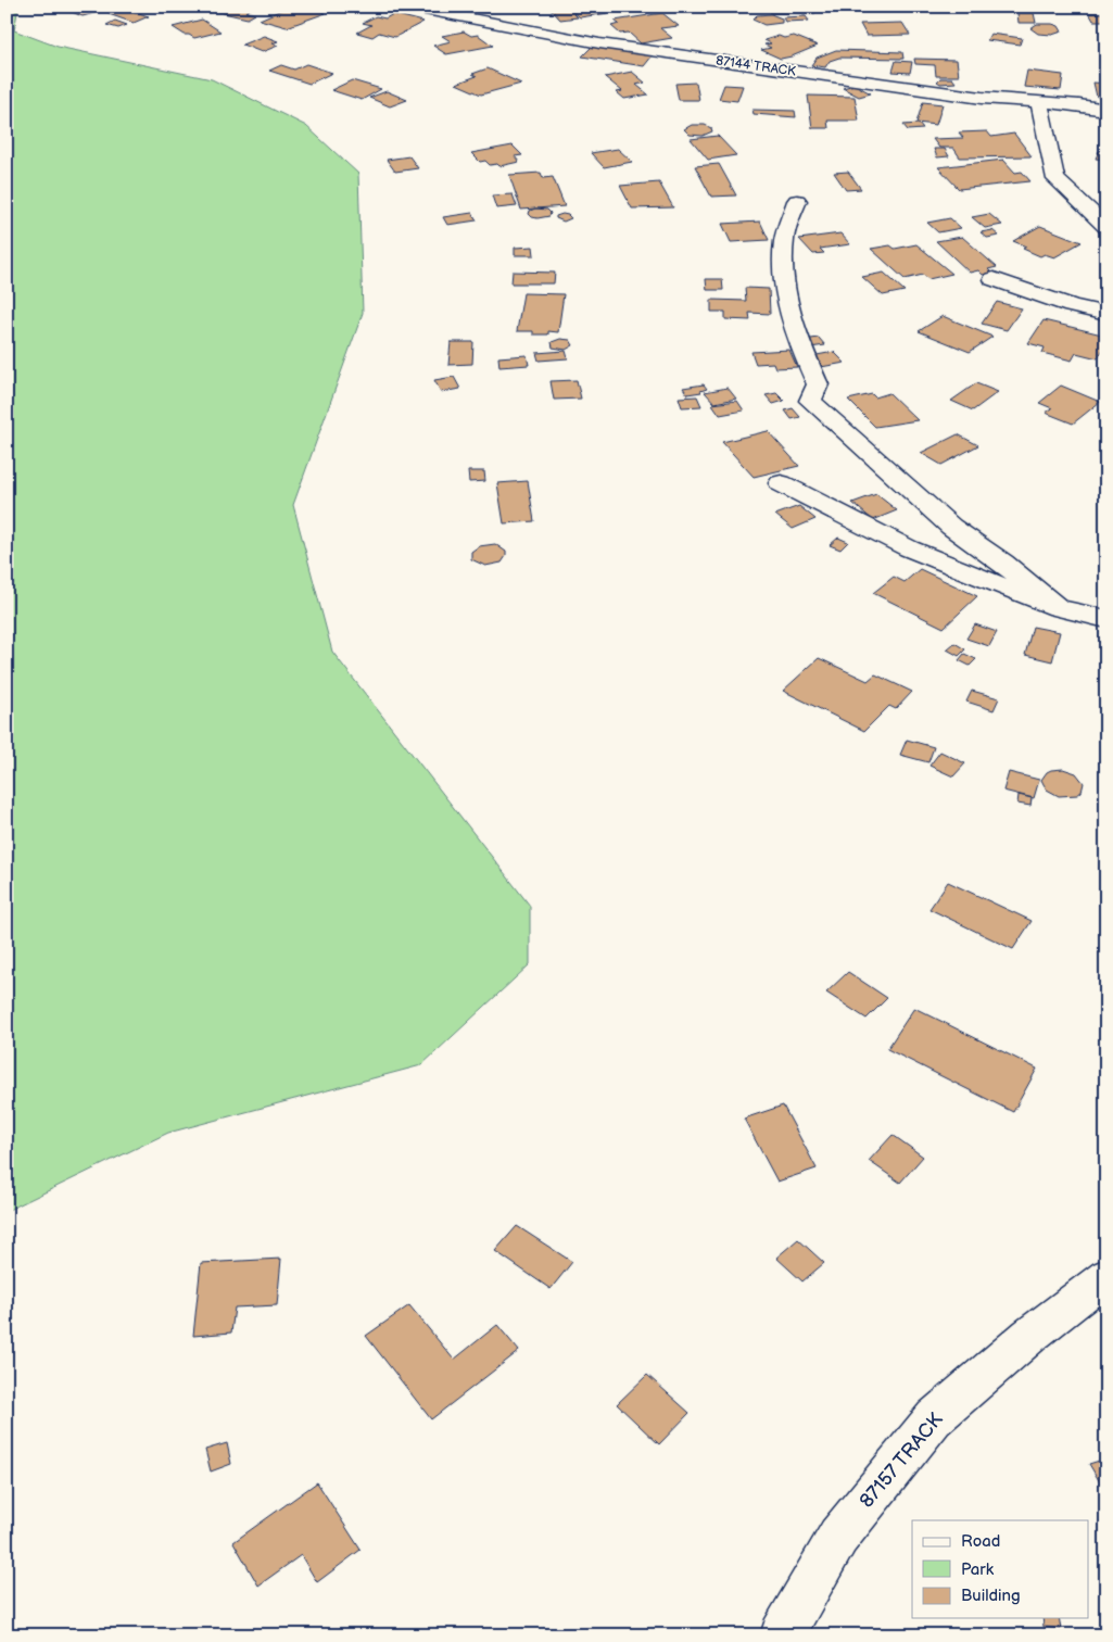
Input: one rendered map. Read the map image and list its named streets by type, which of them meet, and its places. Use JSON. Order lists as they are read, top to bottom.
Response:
{
  "streets": {
    "street": ["87144 TRACK", "87157 TRACK"]
  },
  "legend": ["Road", "Park", "Building"]
}
